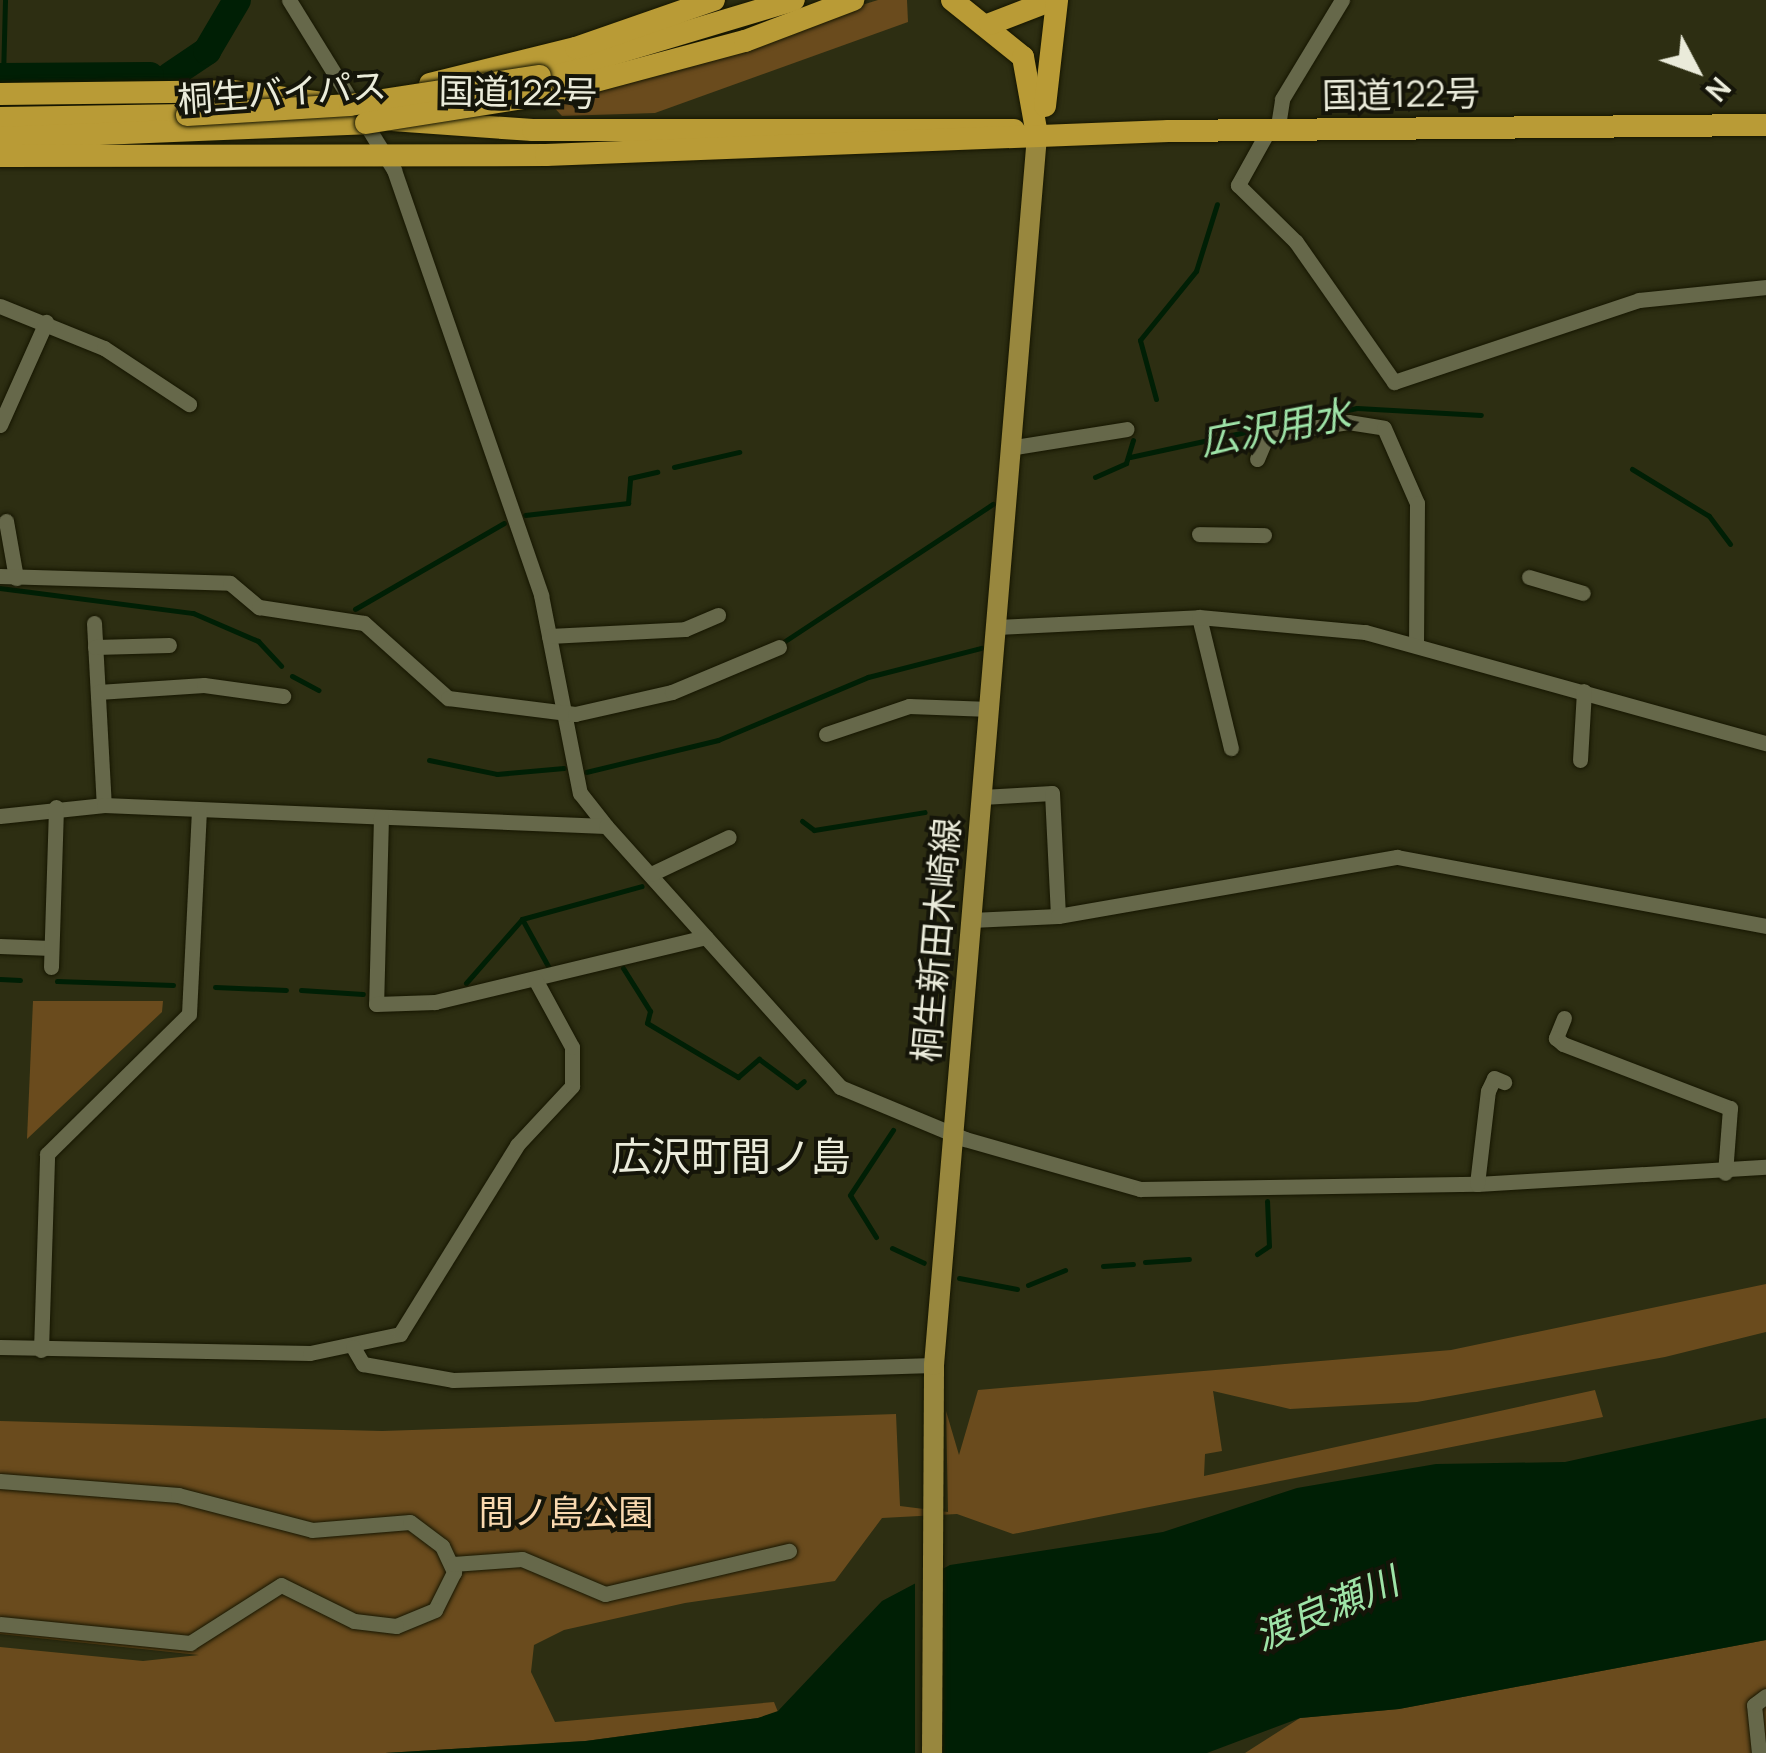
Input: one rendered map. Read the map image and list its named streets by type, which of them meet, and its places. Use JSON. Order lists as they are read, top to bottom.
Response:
{
  "streets": {
    "highway": ["桐生バイパス", "国道122号"],
    "main road": ["桐生新田木崎線"]
  },
  "crossings": [
    ["国道122号", "桐生新田木崎線"]
  ],
  "districts": ["広沢町間ノ島"],
  "water": ["広沢用水", "渡良瀬川"],
  "parks": ["間ノ島公園"],
  "north": "bottom right"
}
